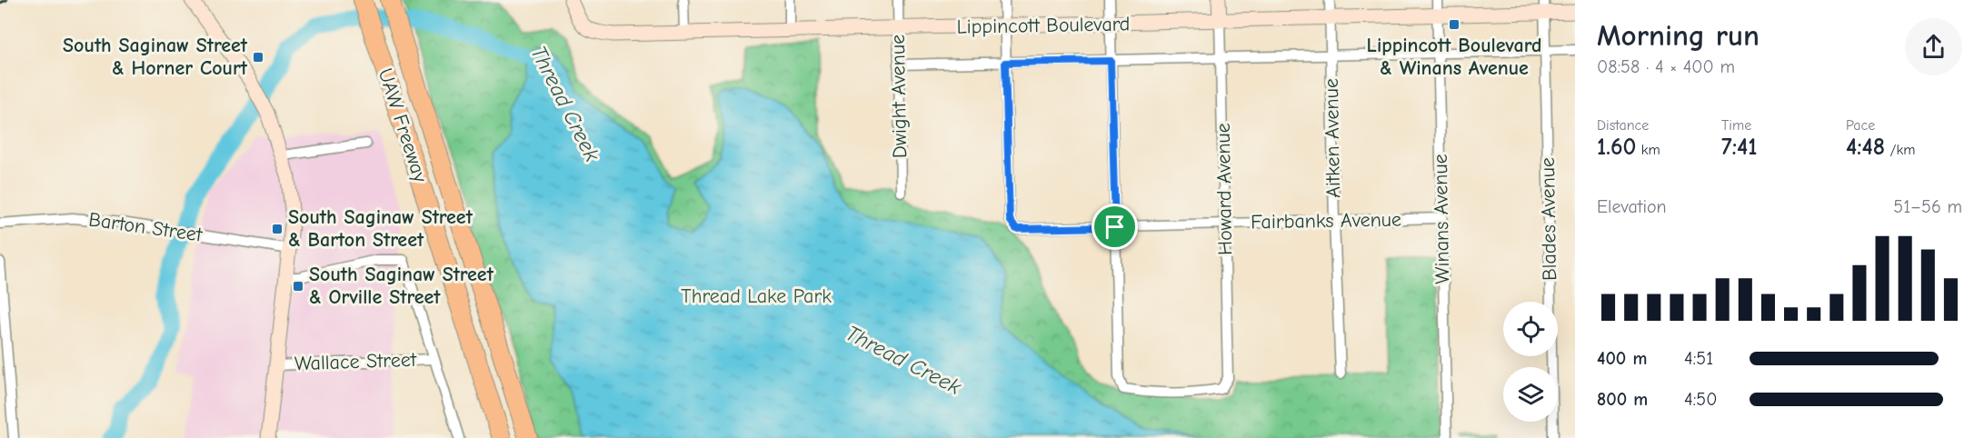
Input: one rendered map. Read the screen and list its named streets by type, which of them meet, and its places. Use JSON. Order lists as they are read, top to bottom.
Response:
{
  "streets": {
    "highway": ["UAW Freeway"],
    "street": [
      "Lippincott Boulevard",
      "Dwight Avenue",
      "Aitken Avenue",
      "Howard Avenue",
      "Winans Avenue",
      "Blades Avenue",
      "Fairbanks Avenue",
      "Barton Street",
      "Wallace Street"
    ]
  },
  "crossings": [
    ["Lippincott Boulevard", "Dwight Avenue"],
    ["Lippincott Boulevard", "Aitken Avenue"],
    ["Lippincott Boulevard", "Howard Avenue"],
    ["Lippincott Boulevard", "Winans Avenue"],
    ["Lippincott Boulevard", "Blades Avenue"],
    ["Lippincott Boulevard", "Fairbanks Avenue"],
    ["Aitken Avenue", "Fairbanks Avenue"],
    ["Howard Avenue", "Fairbanks Avenue"],
    ["Winans Avenue", "Fairbanks Avenue"]
  ],
  "water": ["Thread Creek"],
  "parks": ["Thread Lake Park"],
  "places": {
    "transit": [
      "Lippincott Boulevard & Winans Avenue",
      "South Saginaw Street & Horner Court",
      "South Saginaw Street & Barton Street",
      "South Saginaw Street & Orville Street"
    ]
  },
  "page": {
    "heading": ["Morning run", "08:58 · 4 × 400 m"],
    "stats": [
      ["Distance", "1.60 km"],
      ["Time", "7:41"],
      ["Pace", "4:48 /km"]
    ],
    "chart": ["Elevation", "51–56 m"],
    "list": [
      {
        "name": "400 m",
        "note": "4:51"
      },
      {
        "name": "800 m",
        "note": "4:50"
      }
    ]
  }
}
